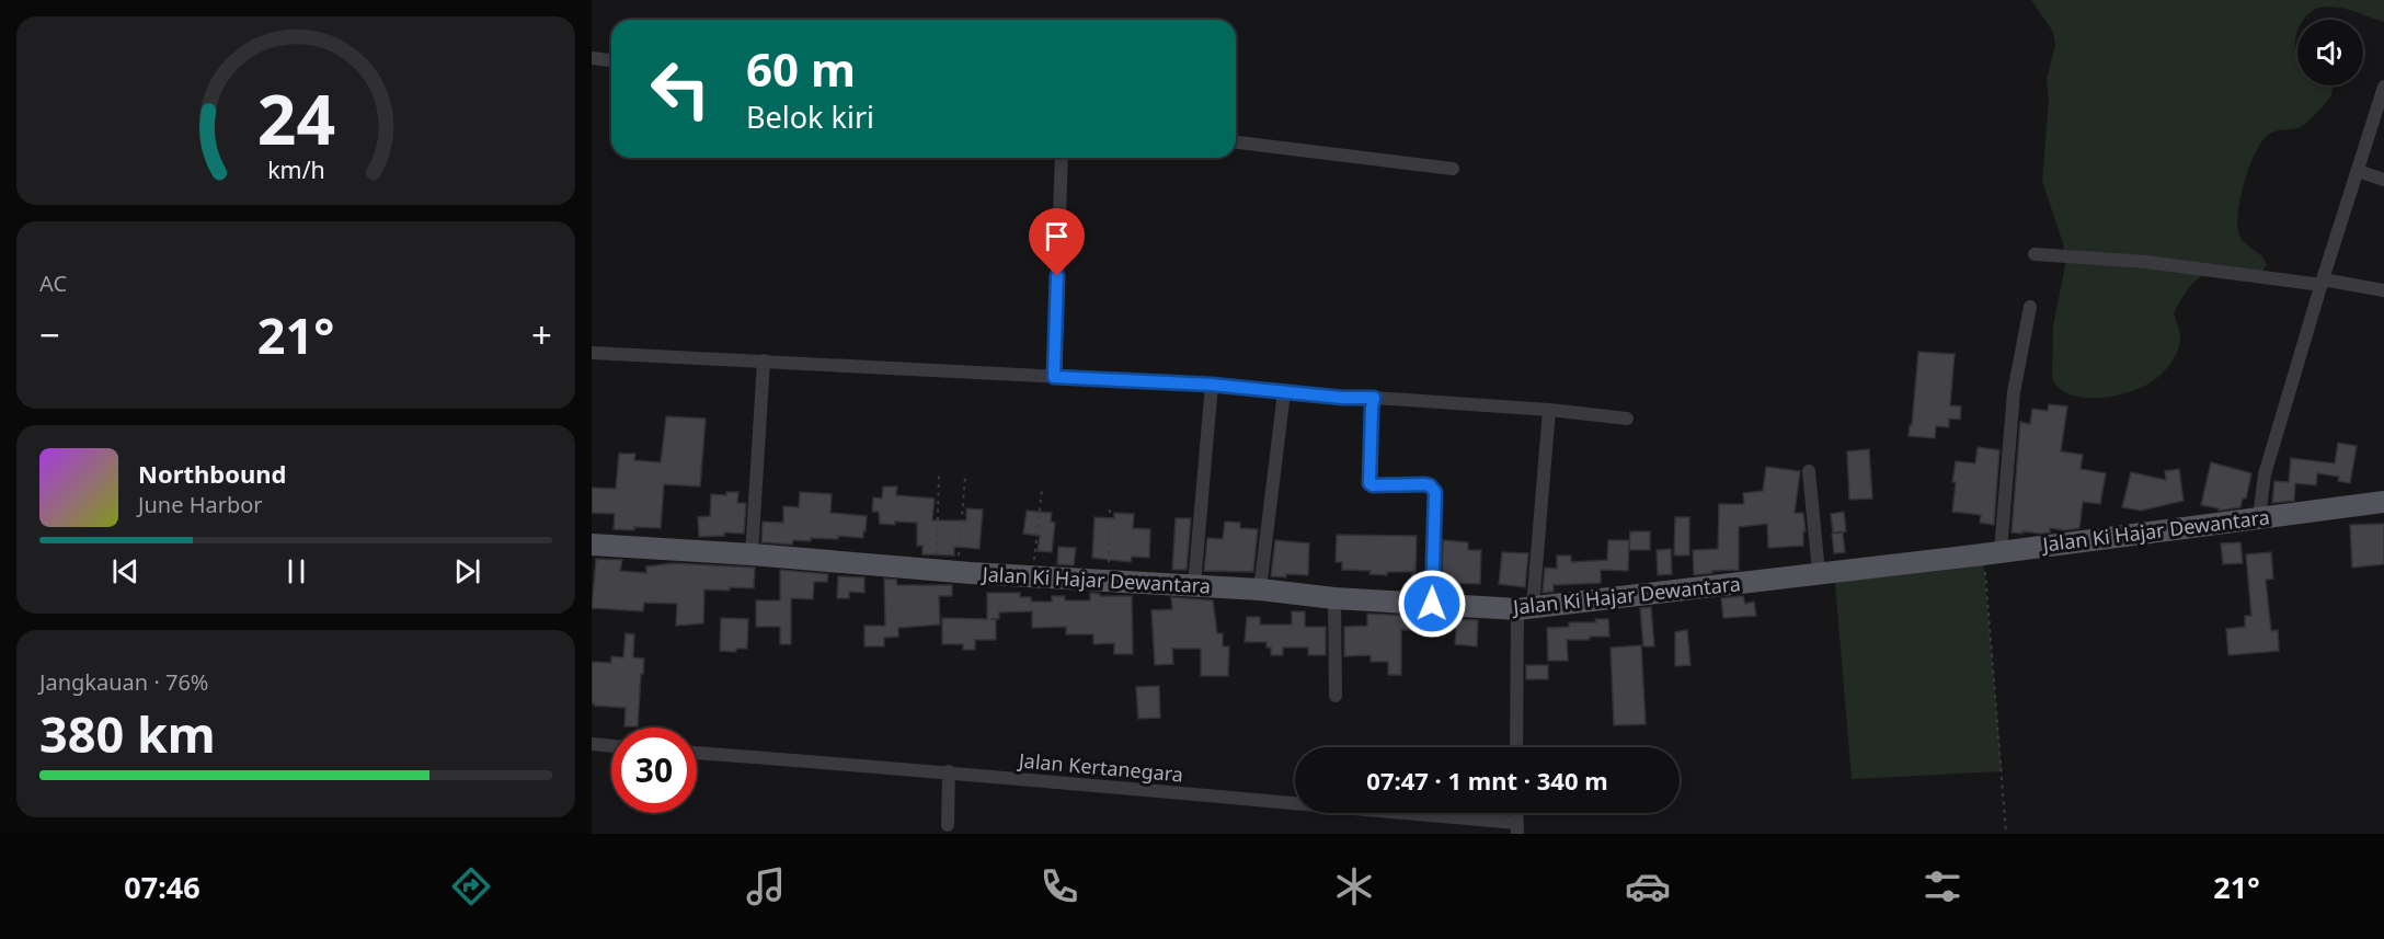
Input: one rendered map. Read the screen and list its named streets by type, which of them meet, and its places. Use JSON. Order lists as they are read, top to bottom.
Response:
{
  "streets": {
    "main road": ["Jalan Ki Hajar Dewantara"],
    "street": ["Jalan Kertanegara"]
  },
  "page": {
    "turn": ["60 m", "Belok kiri"],
    "tile": [
      "AC",
      ["Jangkauan · 76%", "380 km"]
    ],
    "heat": ["−", "21°", "+"],
    "song": ["Northbound", "June Harbor"],
    "limit": "30",
    "trip": "07:47 · 1 mnt · 340 m",
    "tabs": ["07:46", "21°"],
    "gauge": ["24", "km/h"]
  }
}
